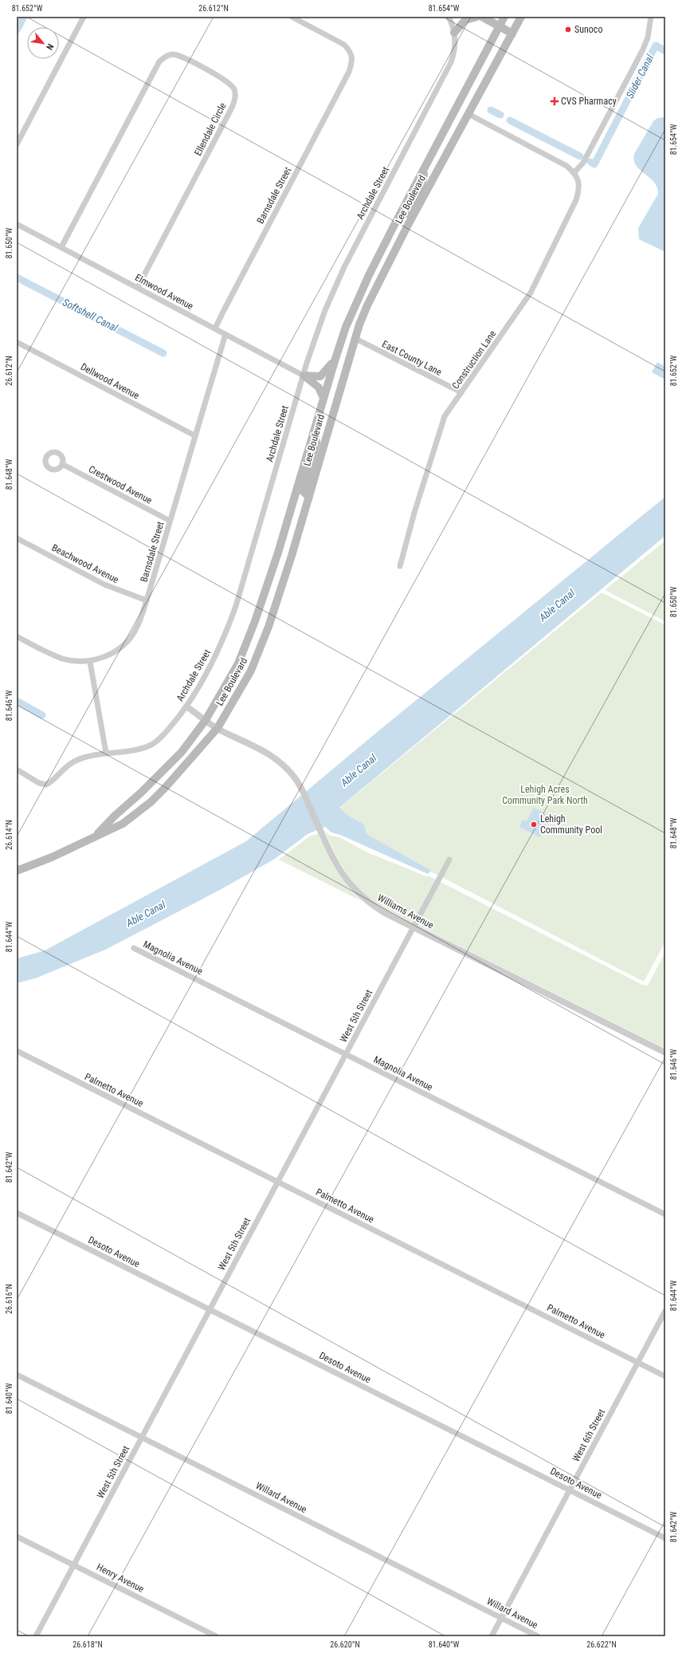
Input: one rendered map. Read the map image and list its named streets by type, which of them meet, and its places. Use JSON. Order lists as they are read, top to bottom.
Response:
{
  "streets": {
    "main road": ["Lee Boulevard"],
    "street": [
      "Ellendale Circle",
      "Archdale Street",
      "Barnsdale Street",
      "Elmwood Avenue",
      "East County Lane",
      "Construction Lane",
      "Dellwood Avenue",
      "Crestwood Avenue",
      "Beachwood Avenue",
      "Williams Avenue",
      "Magnolia Avenue",
      "West 5th Street",
      "Palmetto Avenue",
      "Desoto Avenue",
      "West 6th Street",
      "Willard Avenue",
      "Henry Avenue"
    ]
  },
  "crossings": [
    ["Ellendale Circle", "Elmwood Avenue"],
    ["Archdale Street", "Elmwood Avenue"],
    ["Archdale Street", "Williams Avenue"],
    ["Barnsdale Street", "Elmwood Avenue"],
    ["Barnsdale Street", "Dellwood Avenue"],
    ["Barnsdale Street", "Crestwood Avenue"],
    ["Barnsdale Street", "Beachwood Avenue"],
    ["Lee Boulevard", "East County Lane"],
    ["Lee Boulevard", "Williams Avenue"],
    ["East County Lane", "Construction Lane"],
    ["Williams Avenue", "West 5th Street"],
    ["Magnolia Avenue", "West 5th Street"],
    ["West 5th Street", "Palmetto Avenue"],
    ["West 5th Street", "Desoto Avenue"],
    ["West 5th Street", "Willard Avenue"],
    ["West 5th Street", "Henry Avenue"],
    ["Palmetto Avenue", "West 6th Street"],
    ["Desoto Avenue", "West 6th Street"],
    ["West 6th Street", "Willard Avenue"]
  ],
  "water": ["Slider Canal", "Softshell Canal", "Able Canal"],
  "parks": ["Lehigh Acres Community Park North"],
  "places": {
    "other": ["Sunoco", "Lehigh Community Pool"],
    "health": ["CVS Pharmacy"]
  },
  "north": "bottom right",
  "coordinates": [
    "81.652°W",
    "26.612°N",
    "81.654°W",
    "81.650°W",
    "81.648°W",
    "81.646°W",
    "26.614°N",
    "81.644°W",
    "81.642°W",
    "26.616°N",
    "81.640°W",
    "26.618°N",
    "26.620°N",
    "26.622°N"
  ]
}
